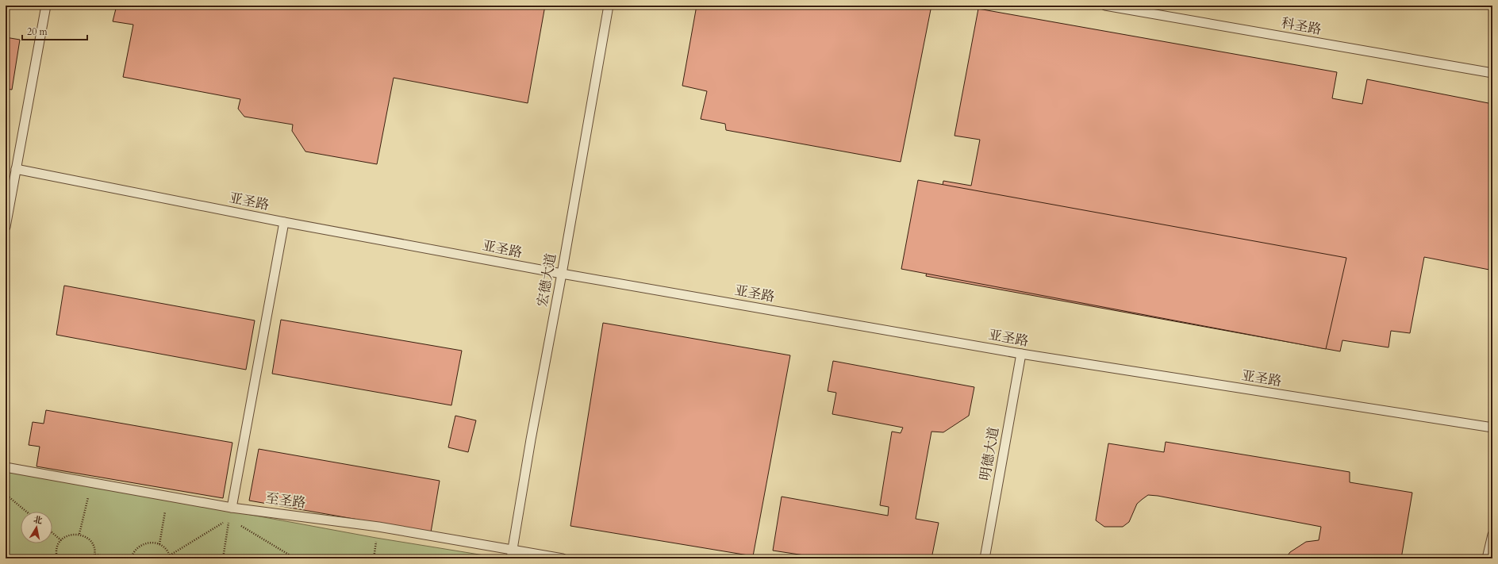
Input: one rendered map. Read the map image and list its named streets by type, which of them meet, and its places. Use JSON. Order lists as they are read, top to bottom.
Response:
{
  "streets": {
    "lane": [
      "科圣路",
      "亚圣路",
      "宏德大道",
      "明德大道",
      "至圣路"
    ]
  },
  "crossings": [
    ["亚圣路", "宏德大道"],
    ["亚圣路", "明德大道"],
    ["宏德大道", "至圣路"]
  ],
  "scale_bar": "20 m",
  "north": "top"
}
